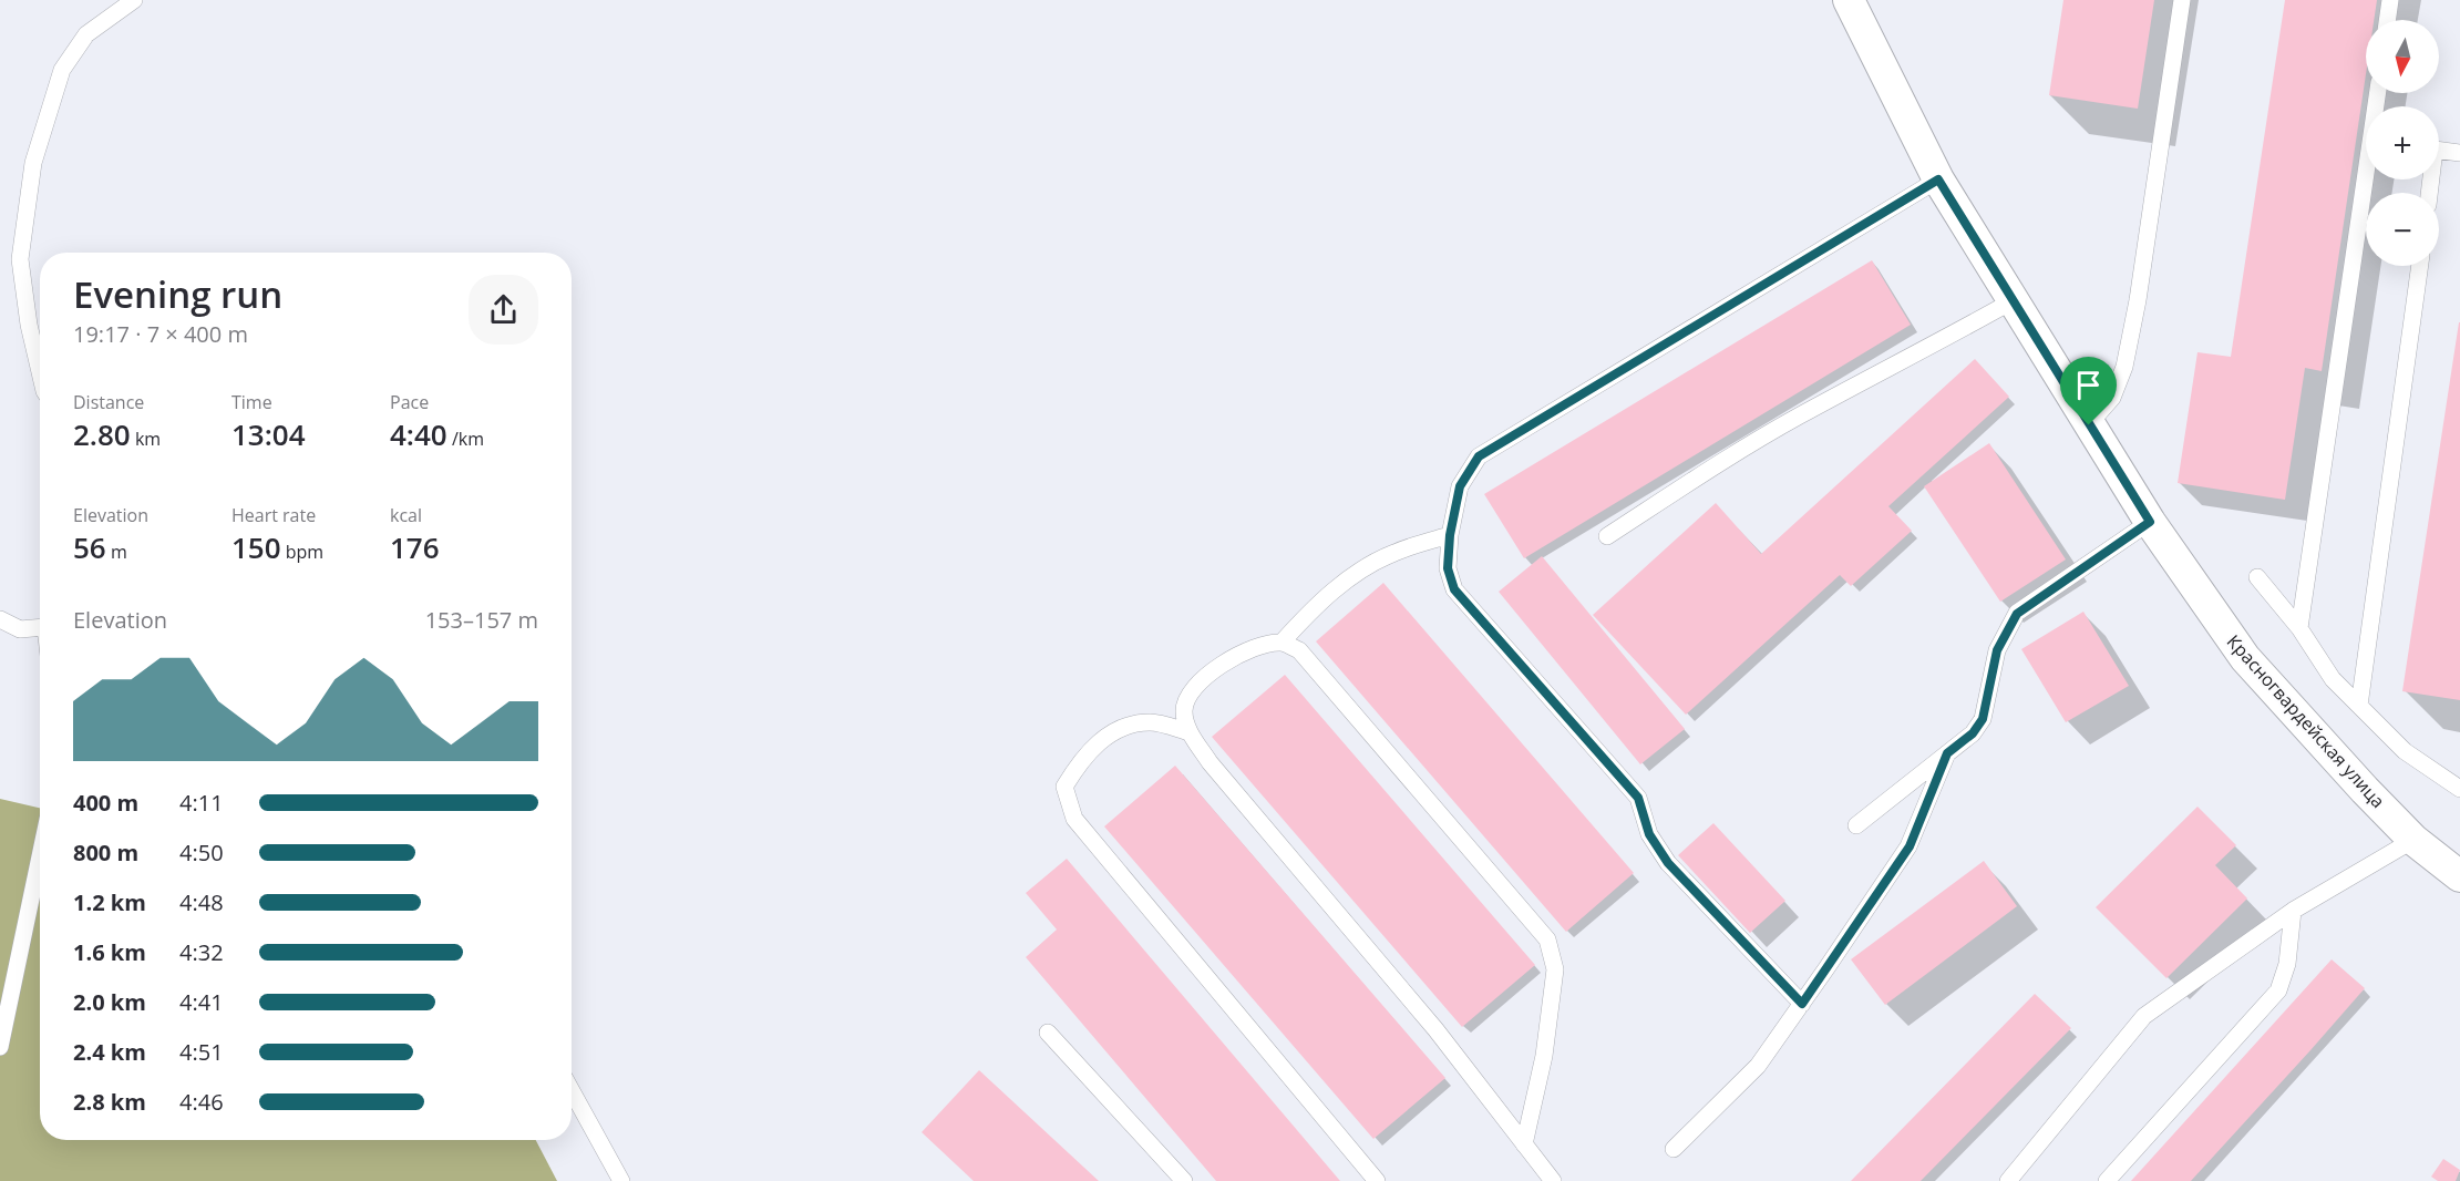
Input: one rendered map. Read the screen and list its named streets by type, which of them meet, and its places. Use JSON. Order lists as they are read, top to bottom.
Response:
{
  "streets": {
    "street": ["Красногвардейская улица"]
  },
  "north": "bottom",
  "page": {
    "map_buttons": ["+", "−"],
    "heading": ["Evening run", "19:17 · 7 × 400 m"],
    "stats": [
      ["Distance", "2.80 km"],
      ["Time", "13:04"],
      ["Pace", "4:40 /km"],
      ["Elevation", "56 m"],
      ["Heart rate", "150 bpm"],
      ["kcal", "176"]
    ],
    "chart": ["Elevation", "153–157 m"],
    "list": [
      {
        "name": "400 m",
        "note": "4:11"
      },
      {
        "name": "800 m",
        "note": "4:50"
      },
      {
        "name": "1.2 km",
        "note": "4:48"
      },
      {
        "name": "1.6 km",
        "note": "4:32"
      },
      {
        "name": "2.0 km",
        "note": "4:41"
      },
      {
        "name": "2.4 km",
        "note": "4:51"
      },
      {
        "name": "2.8 km",
        "note": "4:46"
      }
    ]
  }
}
